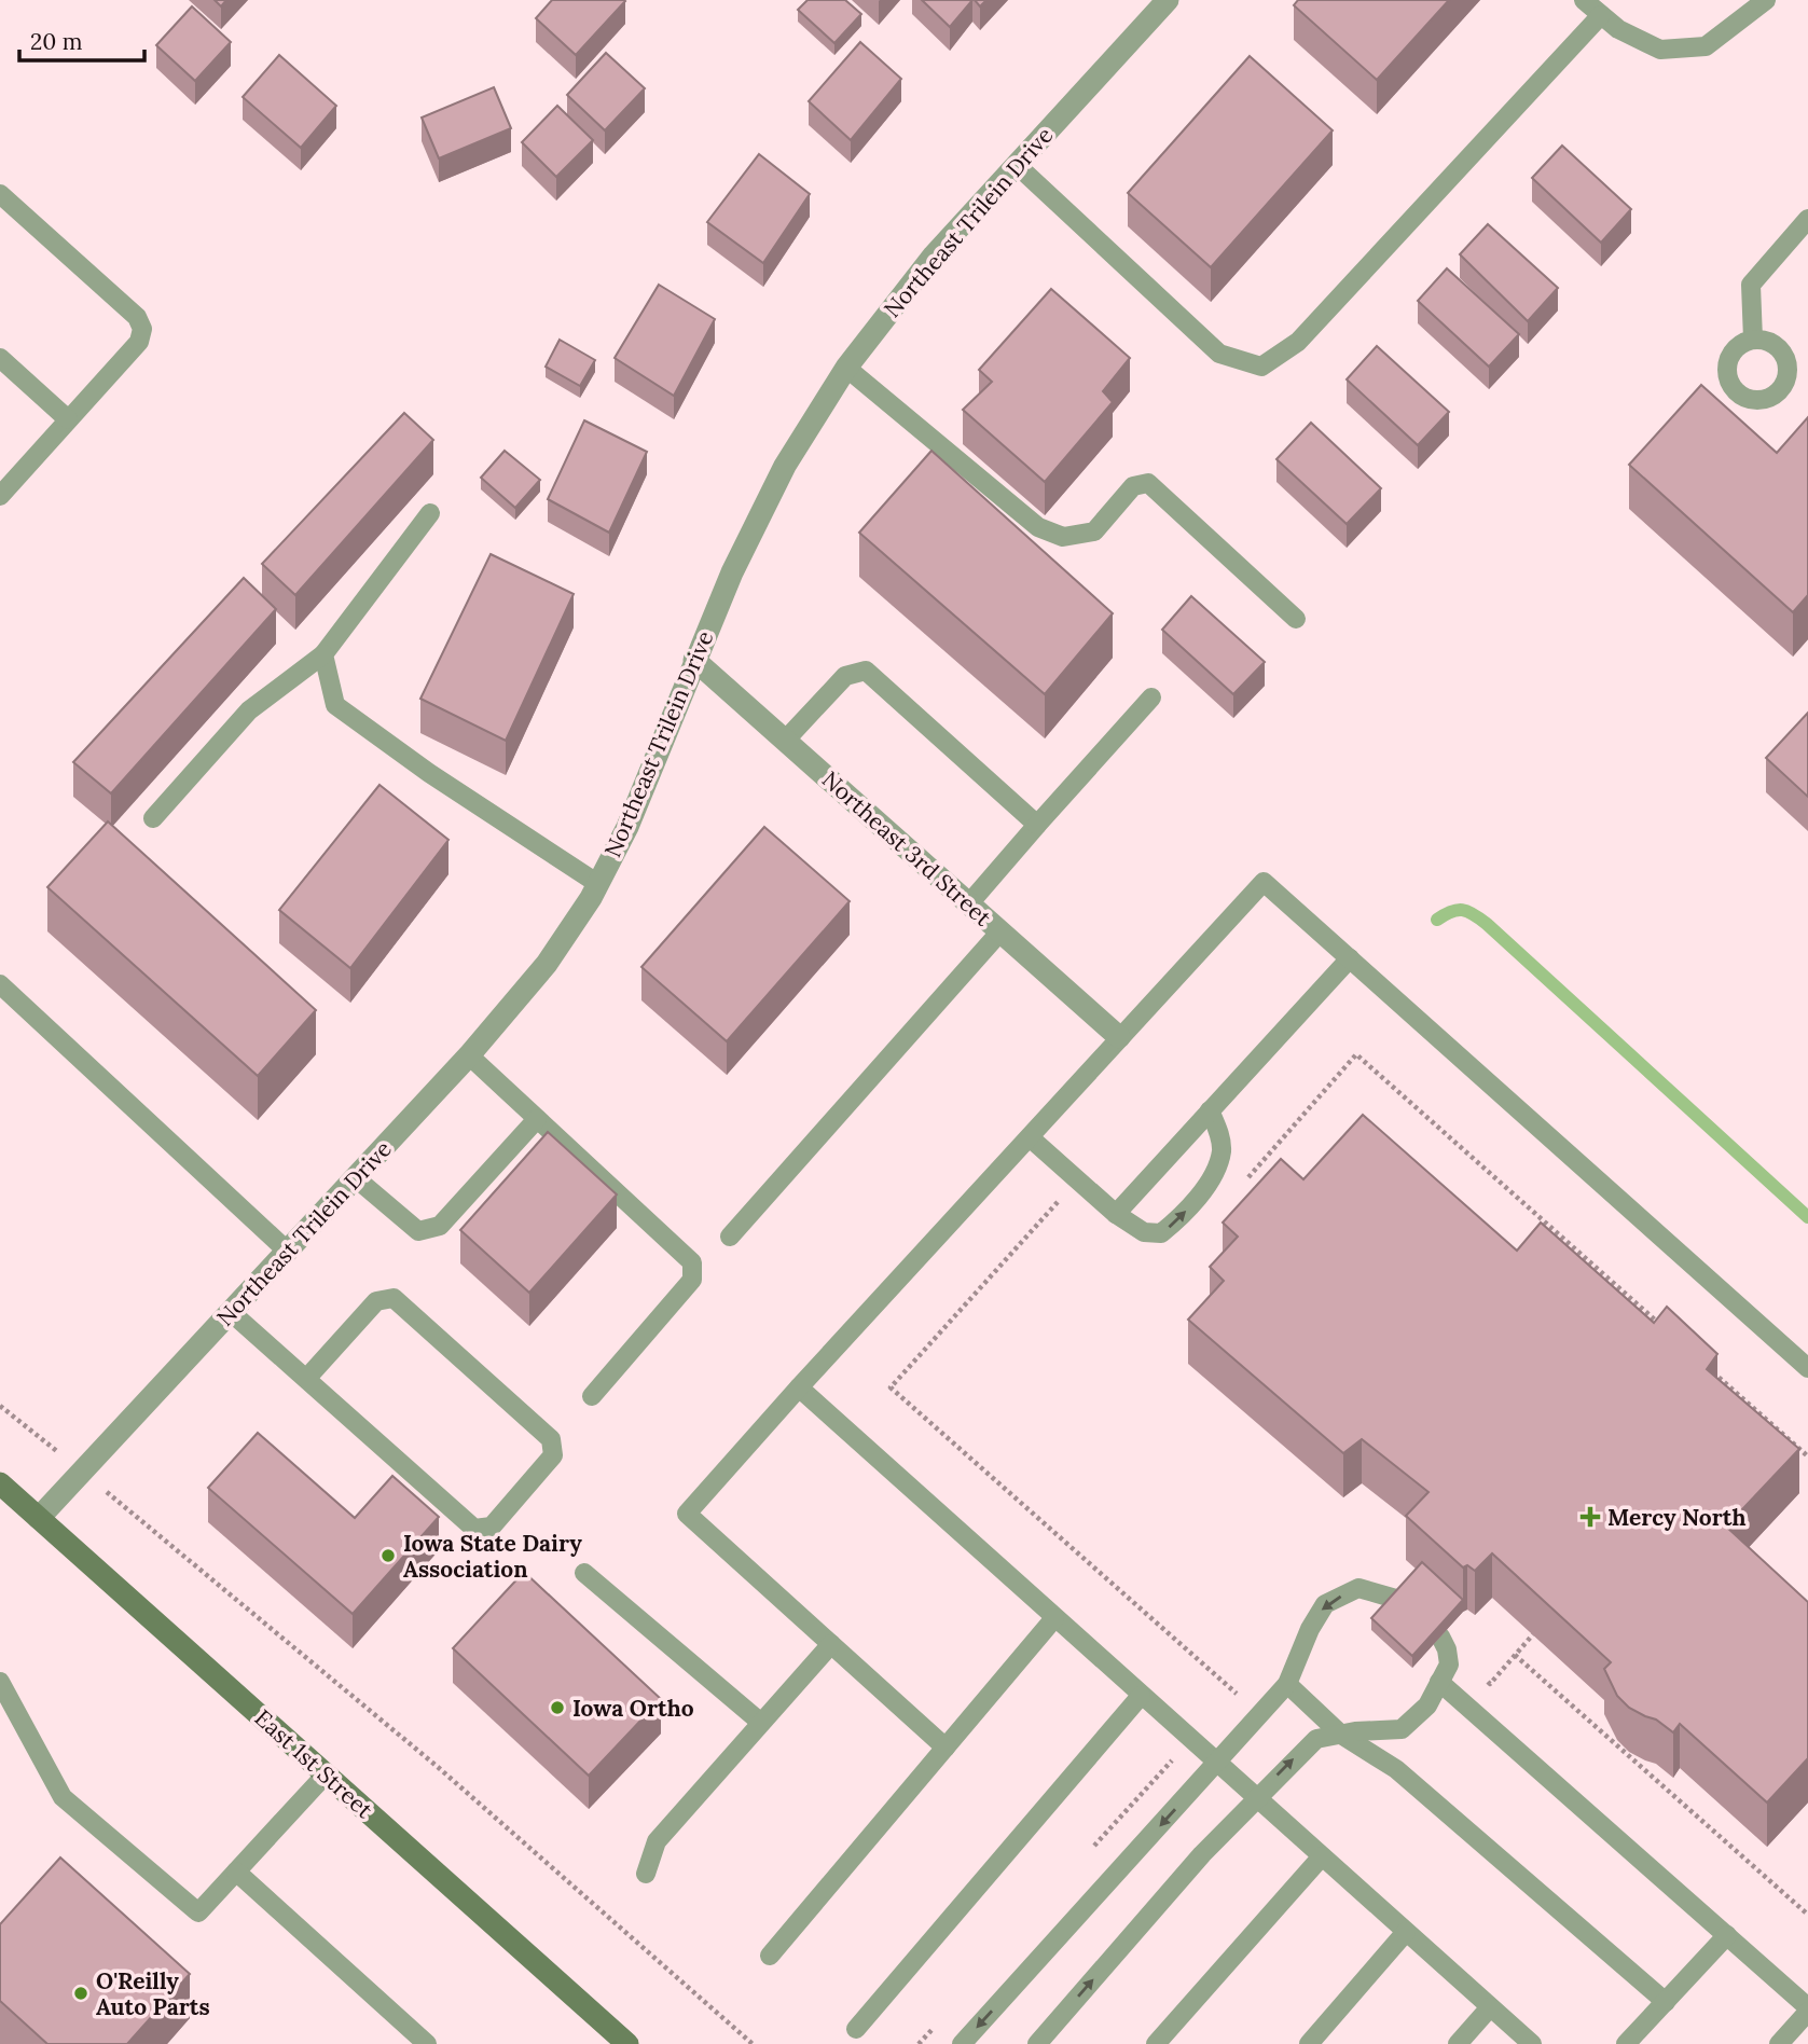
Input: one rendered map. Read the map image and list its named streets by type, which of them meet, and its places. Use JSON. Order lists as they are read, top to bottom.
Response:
{
  "streets": {
    "main road": ["East 1st Street"],
    "street": ["Northeast Trilein Drive", "Northeast 3rd Street"]
  },
  "crossings": [
    ["Northeast Trilein Drive", "Northeast 3rd Street"],
    ["Northeast Trilein Drive", "East 1st Street"]
  ],
  "places": {
    "health": ["Mercy North"],
    "other": ["Iowa State Dairy Association", "Iowa Ortho", "O'Reilly Auto Parts"]
  },
  "scale_bar": "20 m"
}
